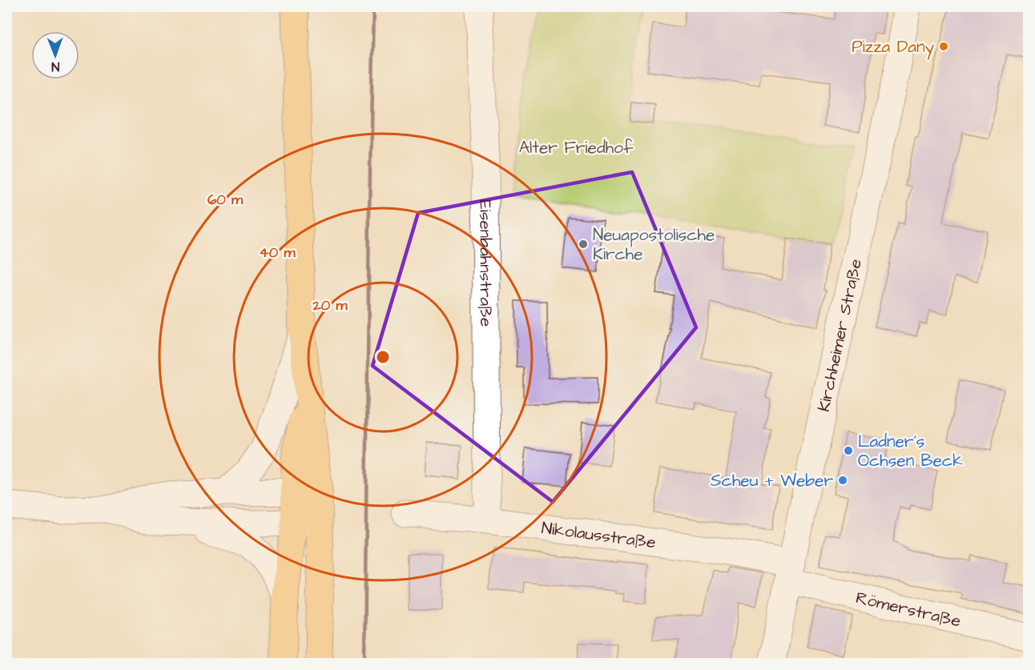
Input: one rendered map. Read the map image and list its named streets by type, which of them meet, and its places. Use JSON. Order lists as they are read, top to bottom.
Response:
{
  "streets": {
    "street": [
      "Eisenbahnstraße",
      "Kirchheimer Straße",
      "Nikolausstraße",
      "Römerstraße"
    ]
  },
  "crossings": [
    ["Eisenbahnstraße", "Nikolausstraße"],
    ["Kirchheimer Straße", "Nikolausstraße"],
    ["Kirchheimer Straße", "Römerstraße"],
    ["Nikolausstraße", "Römerstraße"]
  ],
  "parks": ["Alter Friedhof"],
  "places": [
    "Pizza Dany",
    "Neuapostolische Kirche",
    "Ladner's Ochsen Beck",
    "Scheu + Weber"
  ],
  "north": "bottom",
  "rings": ["60 m", "40 m", "20 m"]
}
